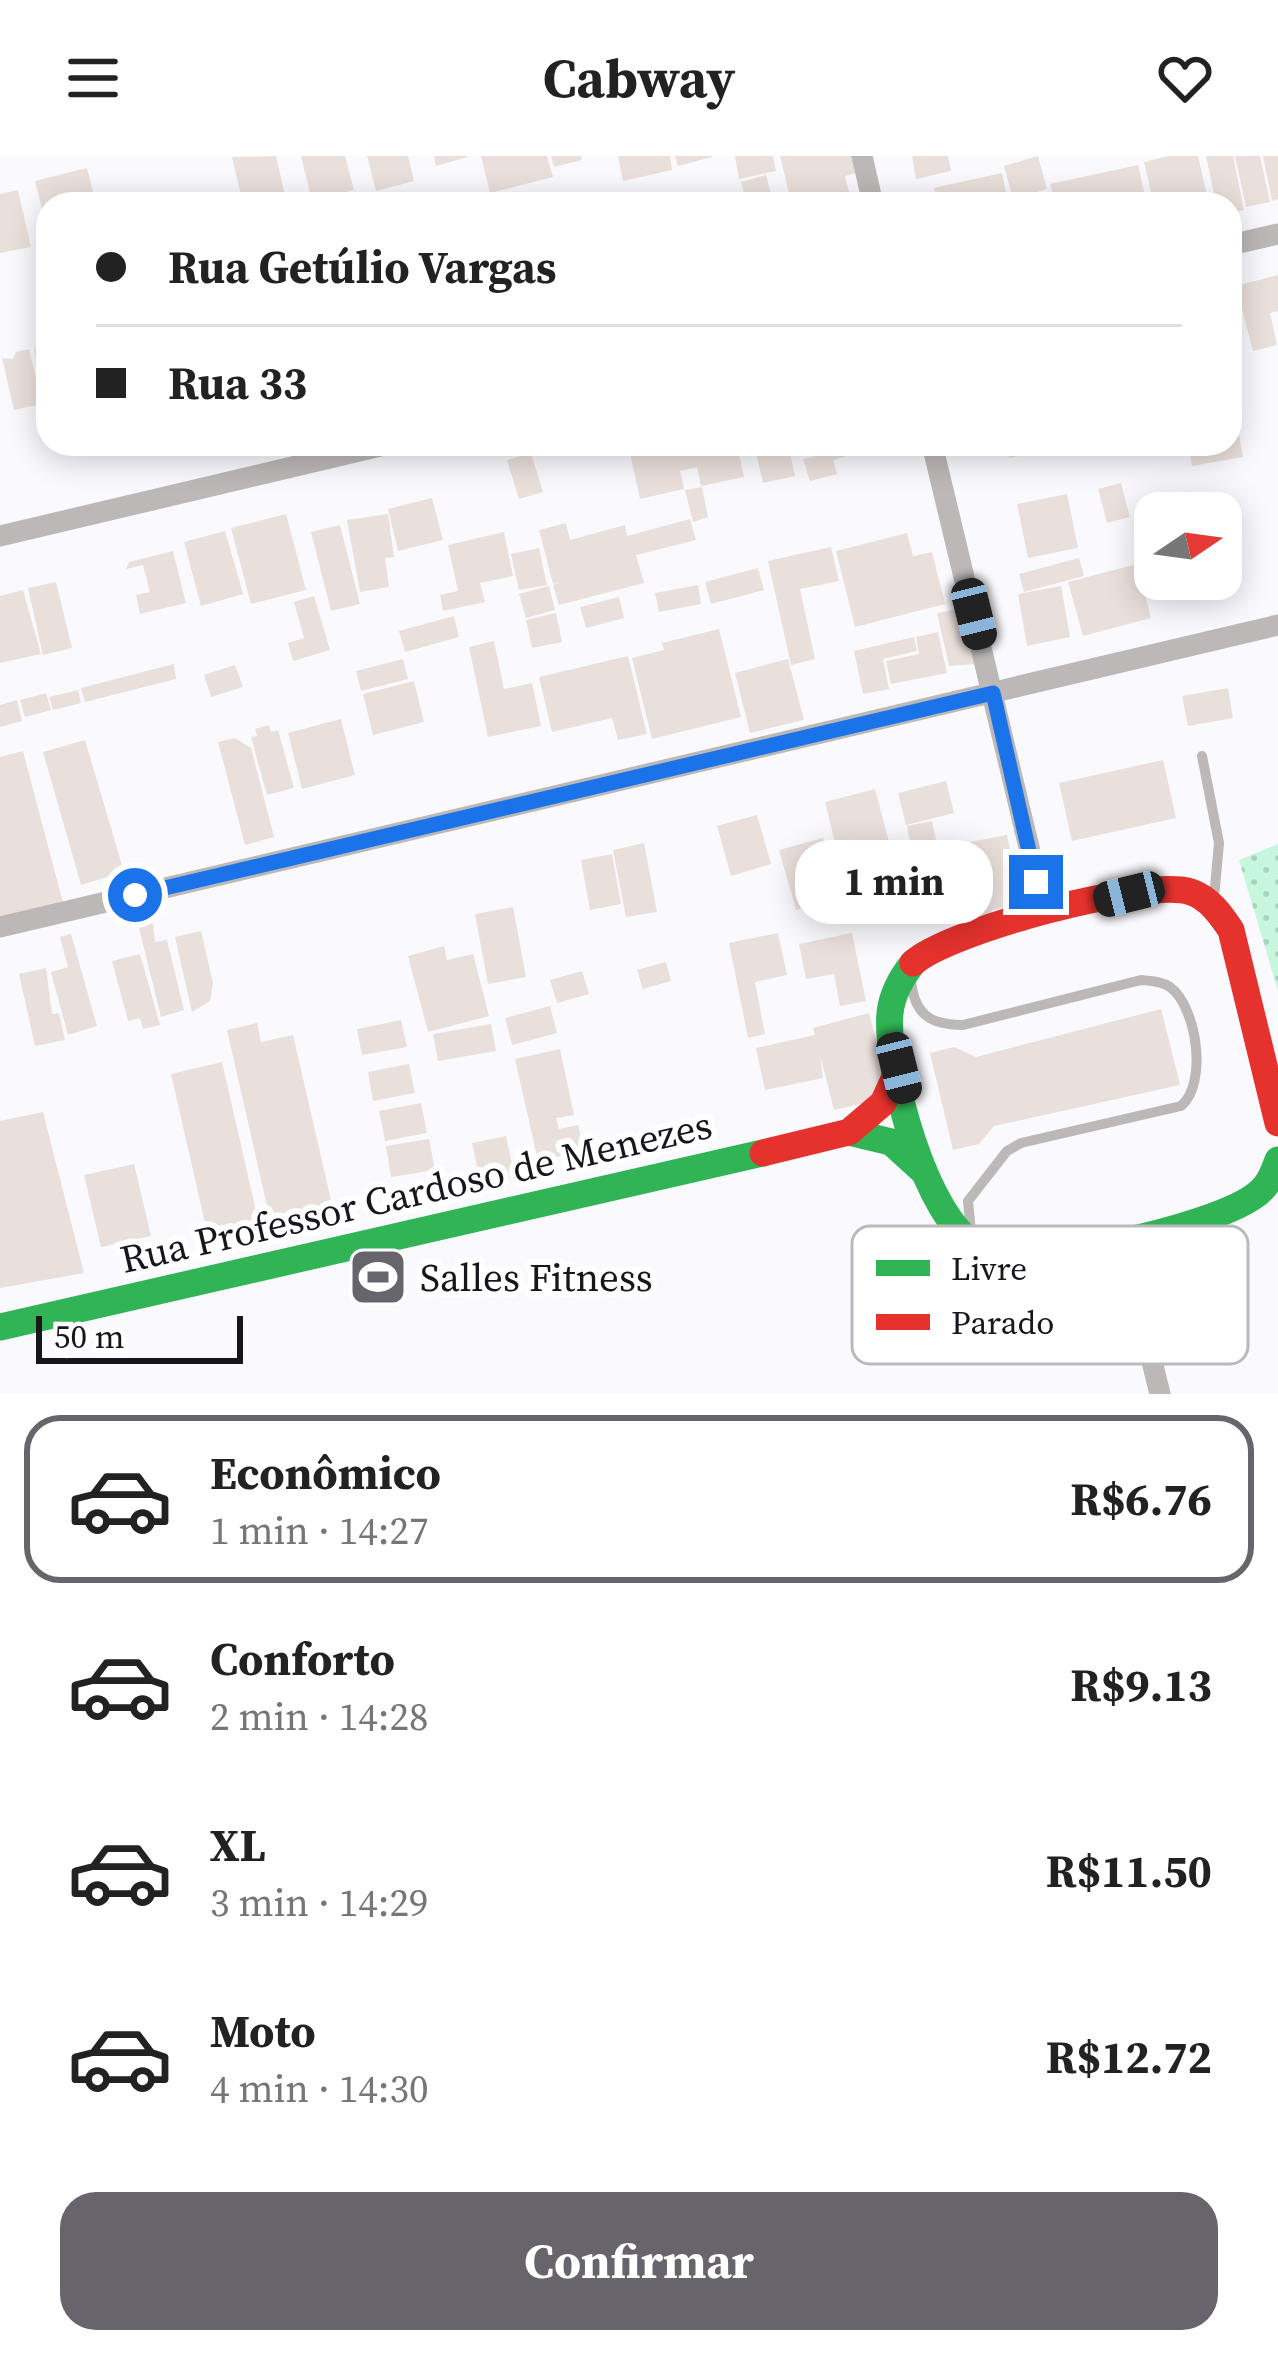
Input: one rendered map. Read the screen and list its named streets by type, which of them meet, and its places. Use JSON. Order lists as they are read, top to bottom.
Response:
{
  "streets": {
    "street": ["Rua Professor Cardoso de Menezes"]
  },
  "places": {
    "sports": ["Salles Fitness"]
  },
  "legend": ["Livre", "Parado"],
  "scale_bar": "50 m",
  "north": "right",
  "page": {
    "header": "Cabway",
    "banner": ["Rua Getúlio Vargas", "Rua 33"],
    "bubble": "1 min",
    "scale": "50 m",
    "list": [
      {
        "name": "Econômico",
        "note": "1 min · 14:27",
        "value": "R$6.76"
      },
      {
        "name": "Conforto",
        "note": "2 min · 14:28",
        "value": "R$9.13"
      },
      {
        "name": "XL",
        "note": "3 min · 14:29",
        "value": "R$11.50"
      },
      {
        "name": "Moto",
        "note": "4 min · 14:30",
        "value": "R$12.72"
      }
    ],
    "buttons": "Confirmar"
  }
}
